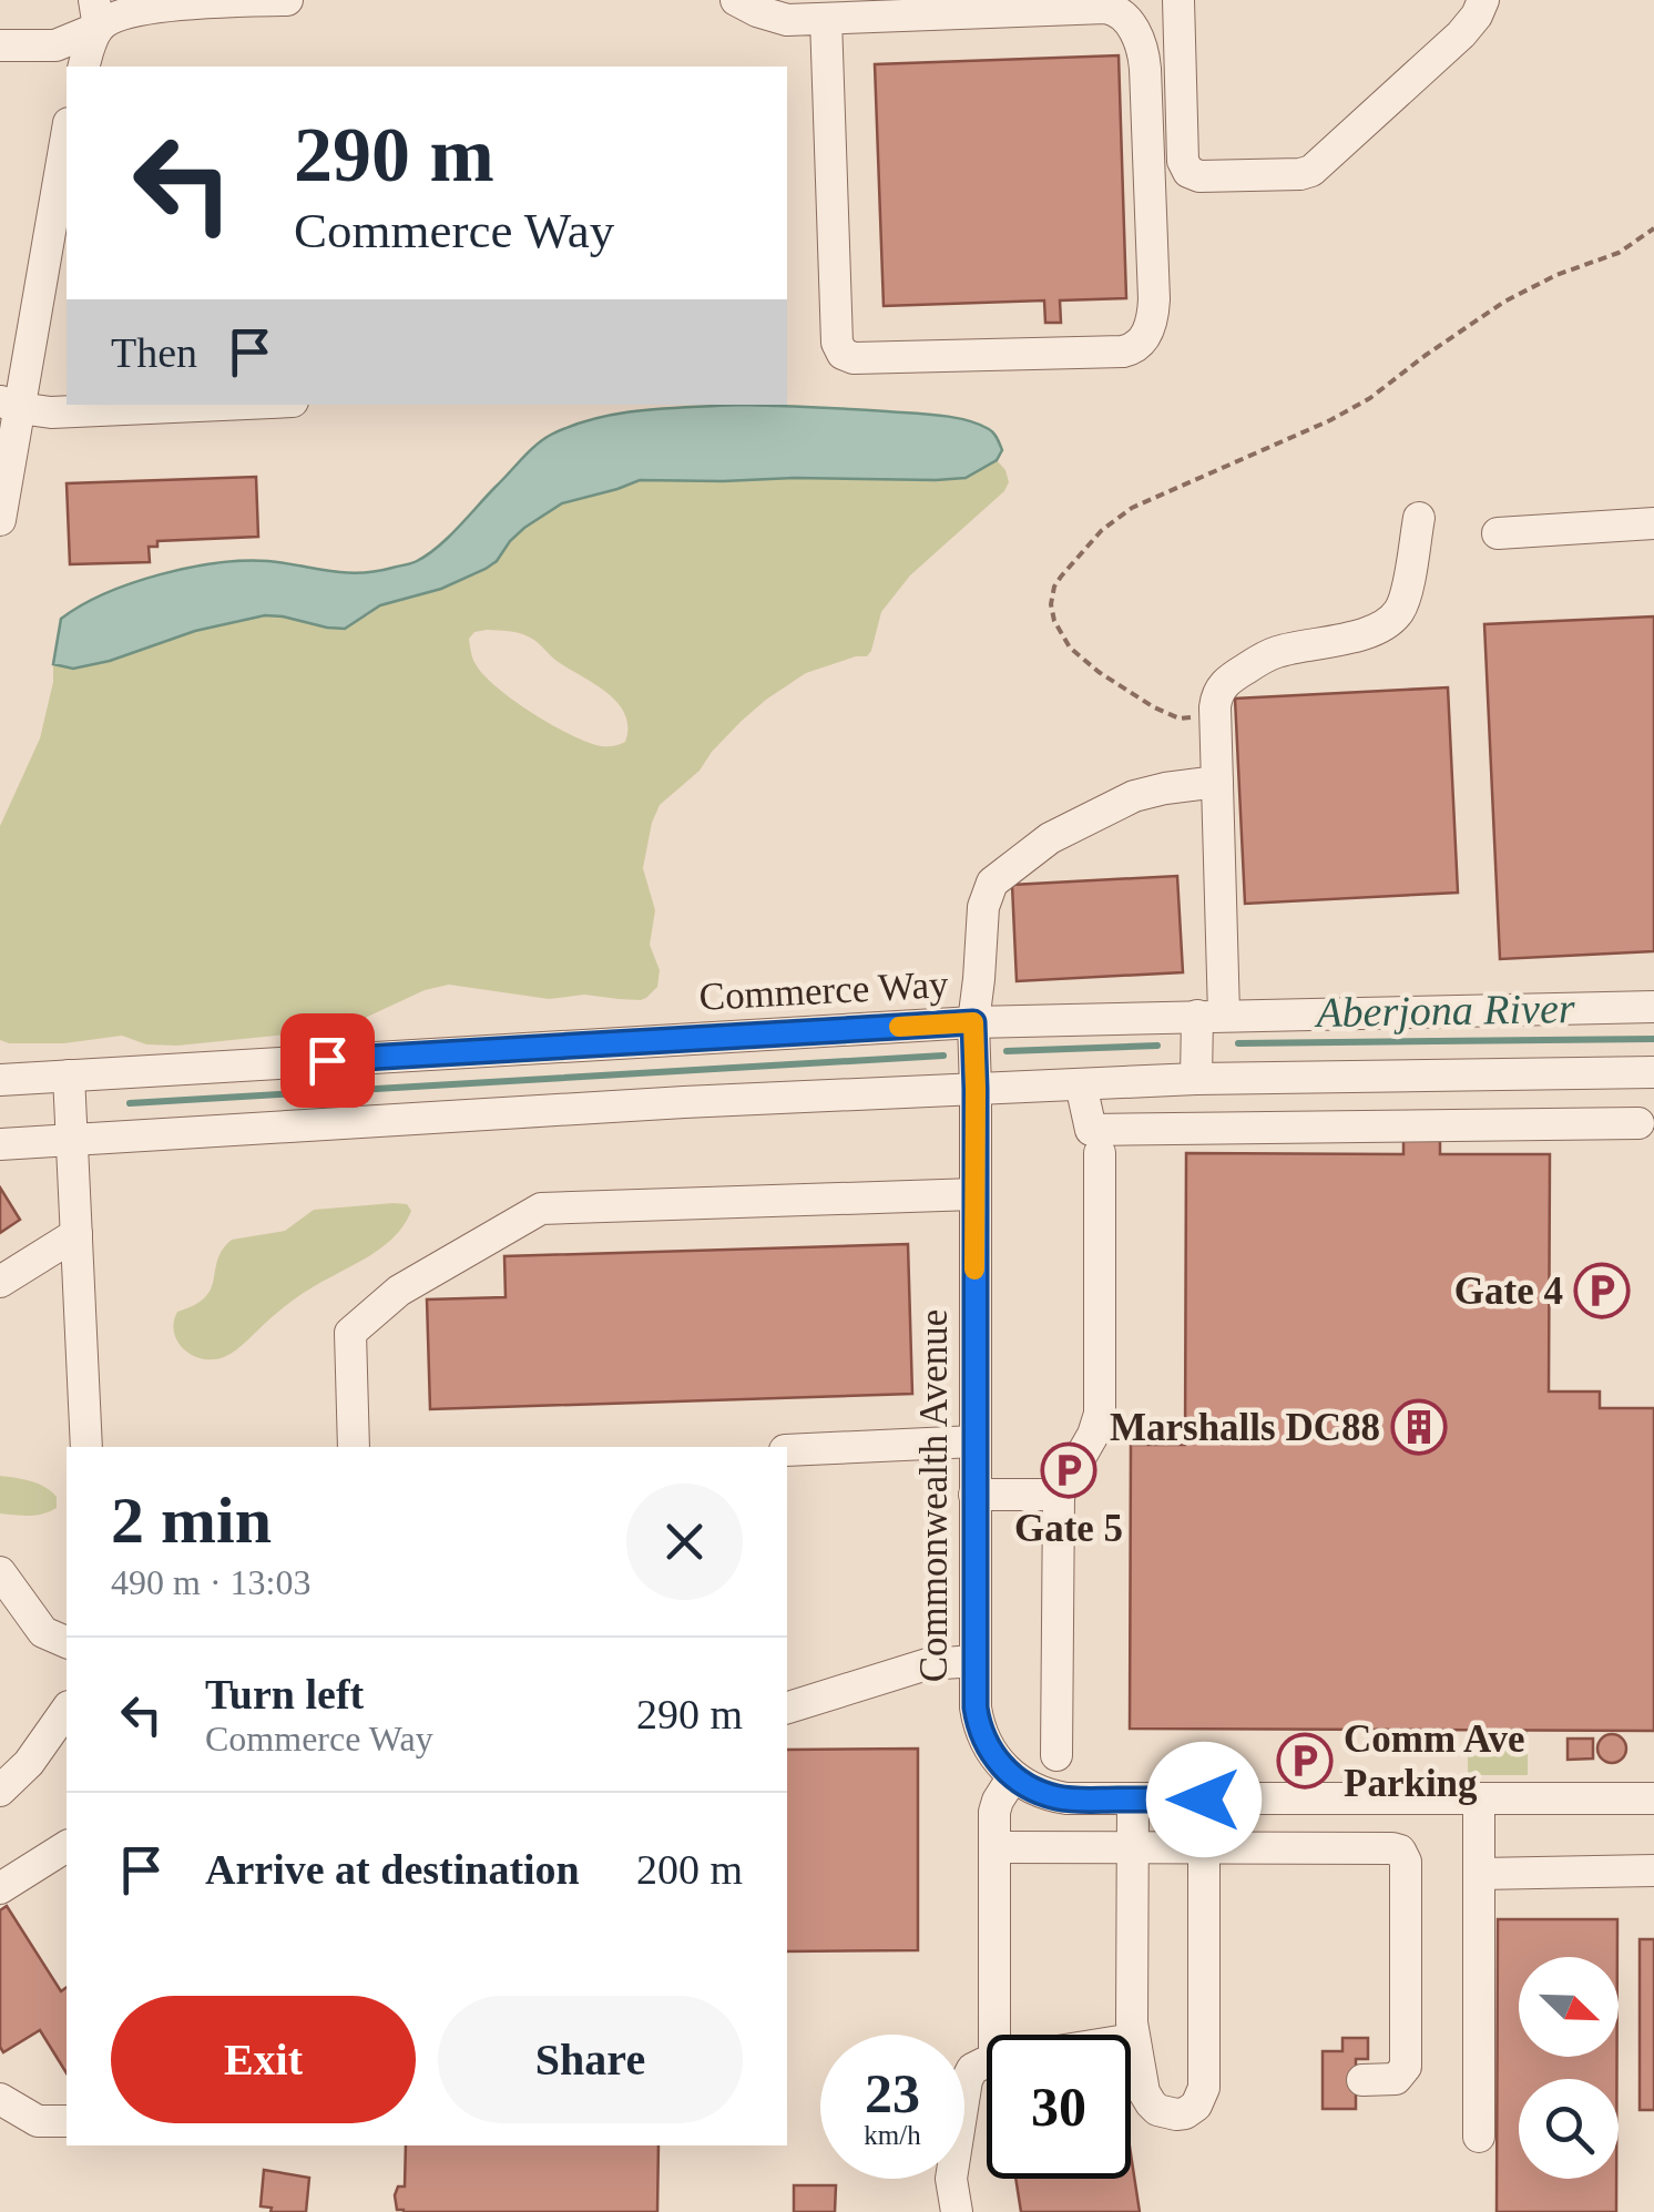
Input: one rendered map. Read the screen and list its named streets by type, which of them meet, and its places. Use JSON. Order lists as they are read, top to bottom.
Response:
{
  "streets": {
    "street": ["Commerce Way", "Commonwealth Avenue"]
  },
  "crossings": [
    ["Commerce Way", "Commonwealth Avenue"]
  ],
  "water": ["Aberjona River"],
  "places": {
    "parking": ["Gate 4", "Gate 5", "Comm Ave Parking"],
    "building": ["Marshalls DC88"]
  },
  "north": "bottom right",
  "page": {
    "turn": ["290 m", "Commerce Way"],
    "then": "Then",
    "heading": ["2 min", "490 m · 13:03"],
    "list": [
      {
        "name": "Turn left",
        "note": "Commerce Way",
        "value": "290 m"
      },
      {
        "name": "Arrive at destination",
        "value": "200 m"
      }
    ],
    "buttons": ["Exit", "Share"],
    "speed": "23 km/h",
    "limit": "30"
  }
}
